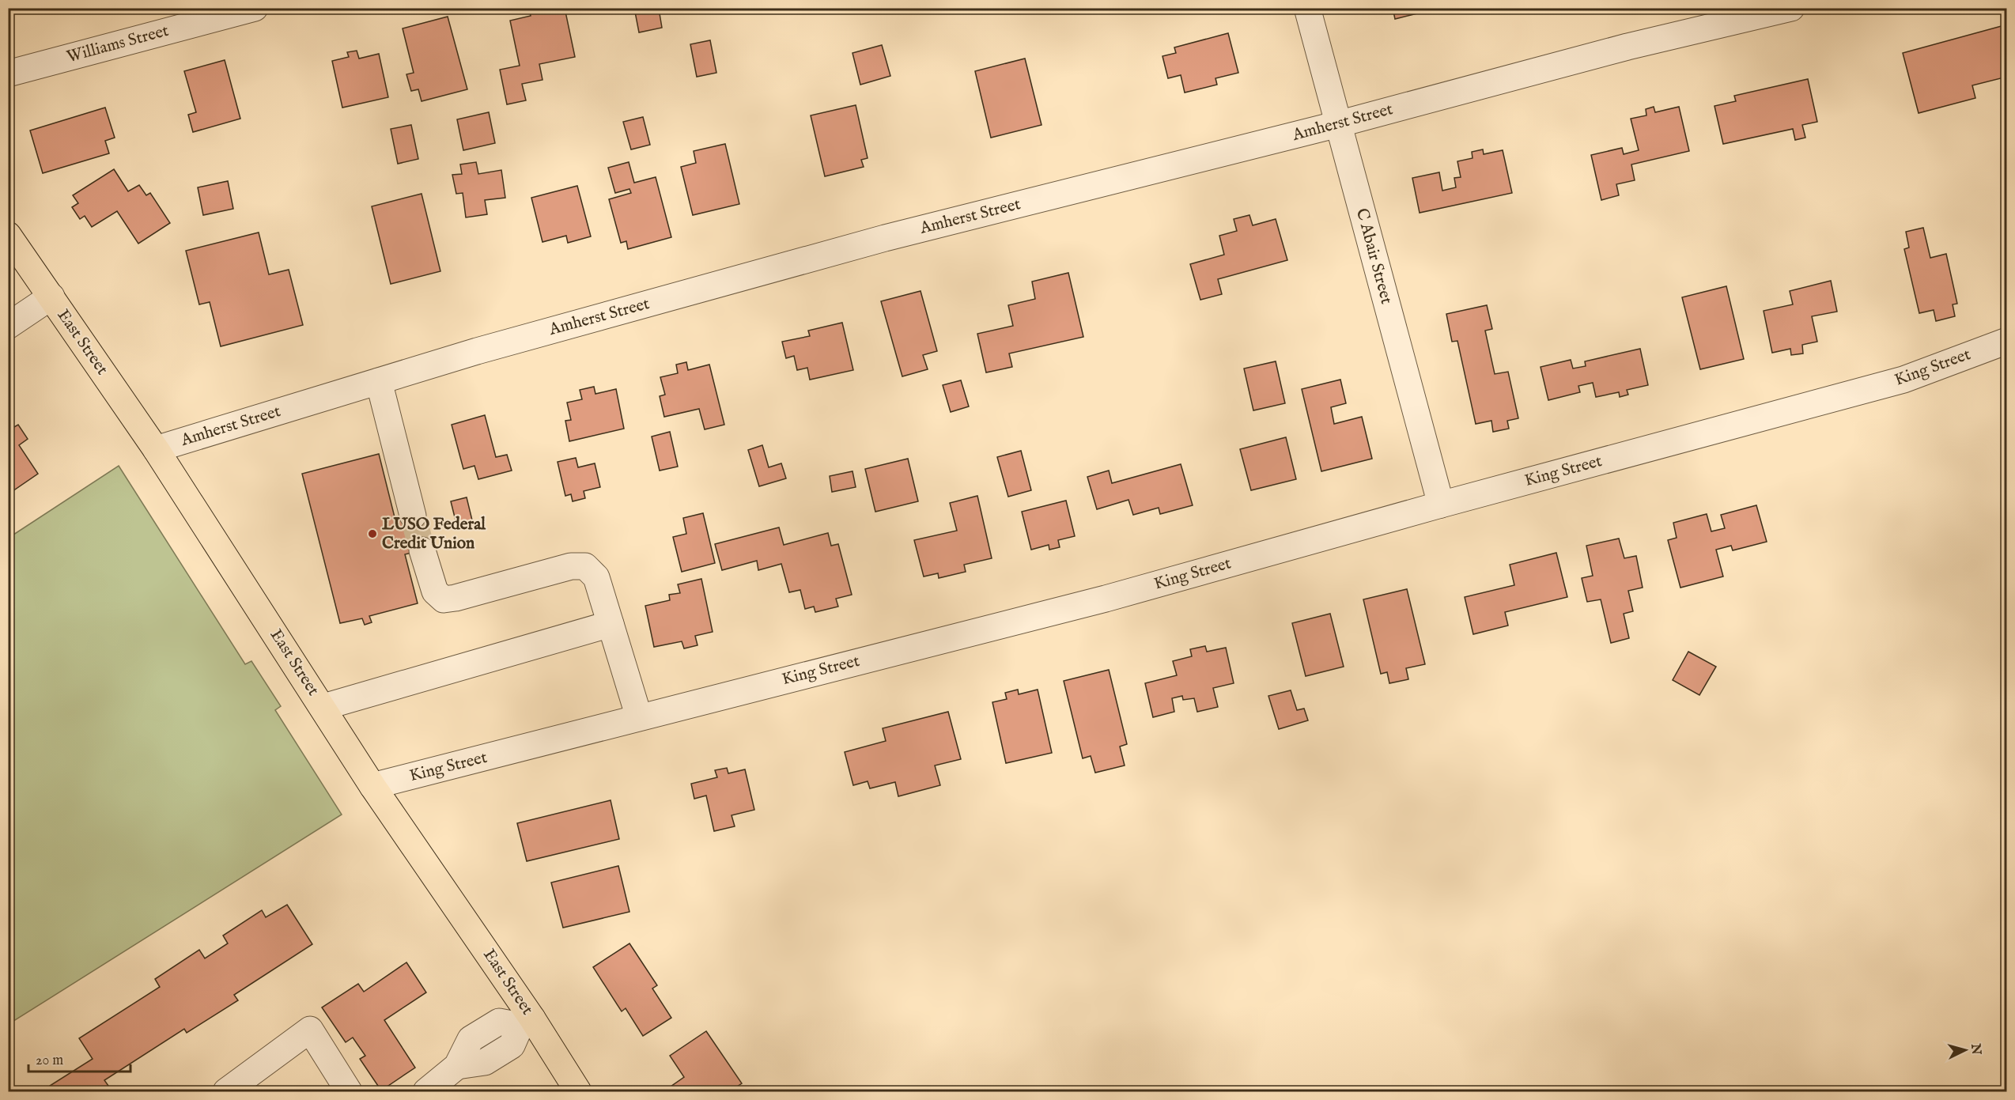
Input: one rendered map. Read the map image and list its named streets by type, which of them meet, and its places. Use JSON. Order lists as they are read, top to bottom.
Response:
{
  "streets": {
    "main road": ["East Street"],
    "street": [
      "Williams Street",
      "Amherst Street",
      "C Abair Street",
      "King Street"
    ]
  },
  "crossings": [
    ["Amherst Street", "C Abair Street"],
    ["Amherst Street", "East Street"],
    ["C Abair Street", "King Street"],
    ["East Street", "King Street"]
  ],
  "places": ["LUSO Federal Credit Union"],
  "scale_bar": "20 m",
  "north": "right"
}
